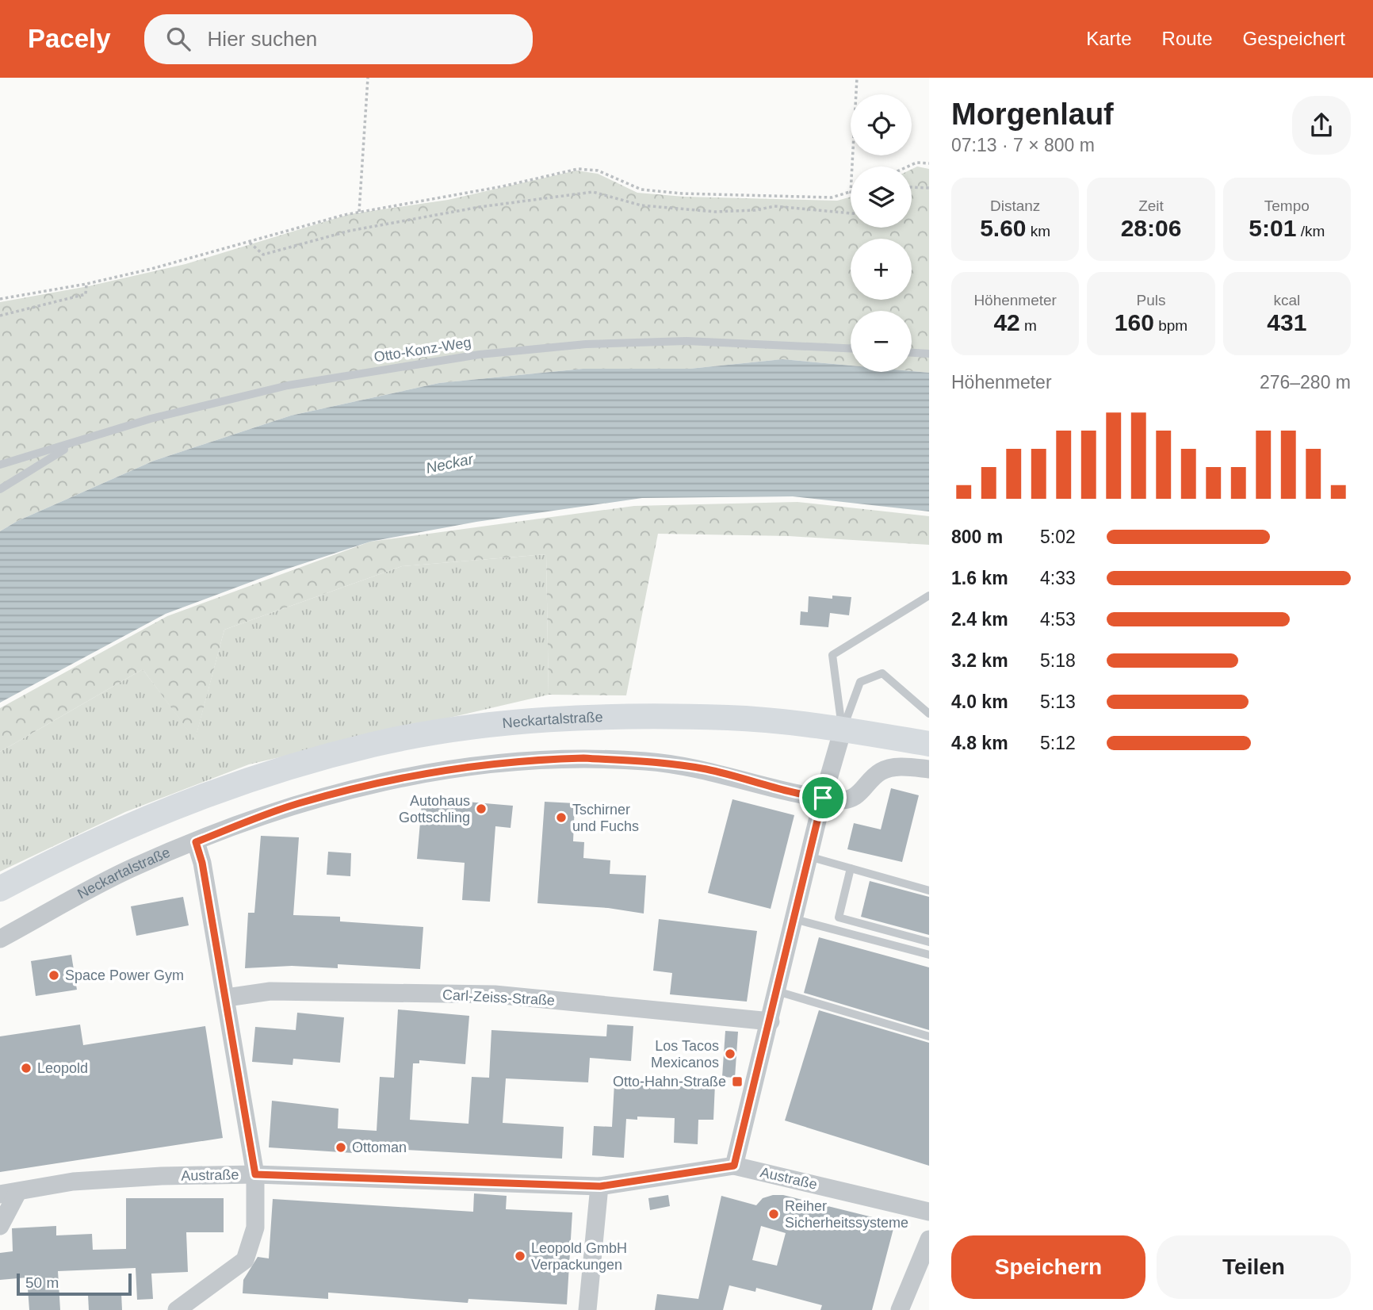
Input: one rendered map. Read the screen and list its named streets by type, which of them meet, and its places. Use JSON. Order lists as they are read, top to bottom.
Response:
{
  "streets": {
    "main road": ["Neckartalstraße"],
    "street": ["Carl-Zeiss-Straße", "Austraße"],
    "lane": ["Otto-Konz-Weg"]
  },
  "water": ["Neckar"],
  "places": {
    "other": [
      "Autohaus Gottschling",
      "Tschirner und Fuchs",
      "Space Power Gym",
      "Los Tacos Mexicanos",
      "Leopold",
      "Ottoman",
      "Reiher Sicherheitssysteme",
      "Leopold GmbH Verpackungen"
    ],
    "transit": ["Otto-Hahn-Straße"]
  },
  "scale_bar": "50 m",
  "page": {
    "header": "Pacely",
    "search": "Hier suchen",
    "nav": ["Karte", "Route", "Gespeichert"],
    "heading": ["Morgenlauf", "07:13 · 7 × 800 m"],
    "map_buttons": ["+", "−"],
    "stats": [
      ["Distanz", "5.60 km"],
      ["Zeit", "28:06"],
      ["Tempo", "5:01 /km"],
      ["Höhenmeter", "42 m"],
      ["Puls", "160 bpm"],
      ["kcal", "431"]
    ],
    "chart": ["Höhenmeter", "276–280 m"],
    "list": [
      {
        "name": "800 m",
        "note": "5:02"
      },
      {
        "name": "1.6 km",
        "note": "4:33"
      },
      {
        "name": "2.4 km",
        "note": "4:53"
      },
      {
        "name": "3.2 km",
        "note": "5:18"
      },
      {
        "name": "4.0 km",
        "note": "5:13"
      },
      {
        "name": "4.8 km",
        "note": "5:12"
      }
    ],
    "buttons": ["Speichern", "Teilen"],
    "scale": "50 m"
  }
}
